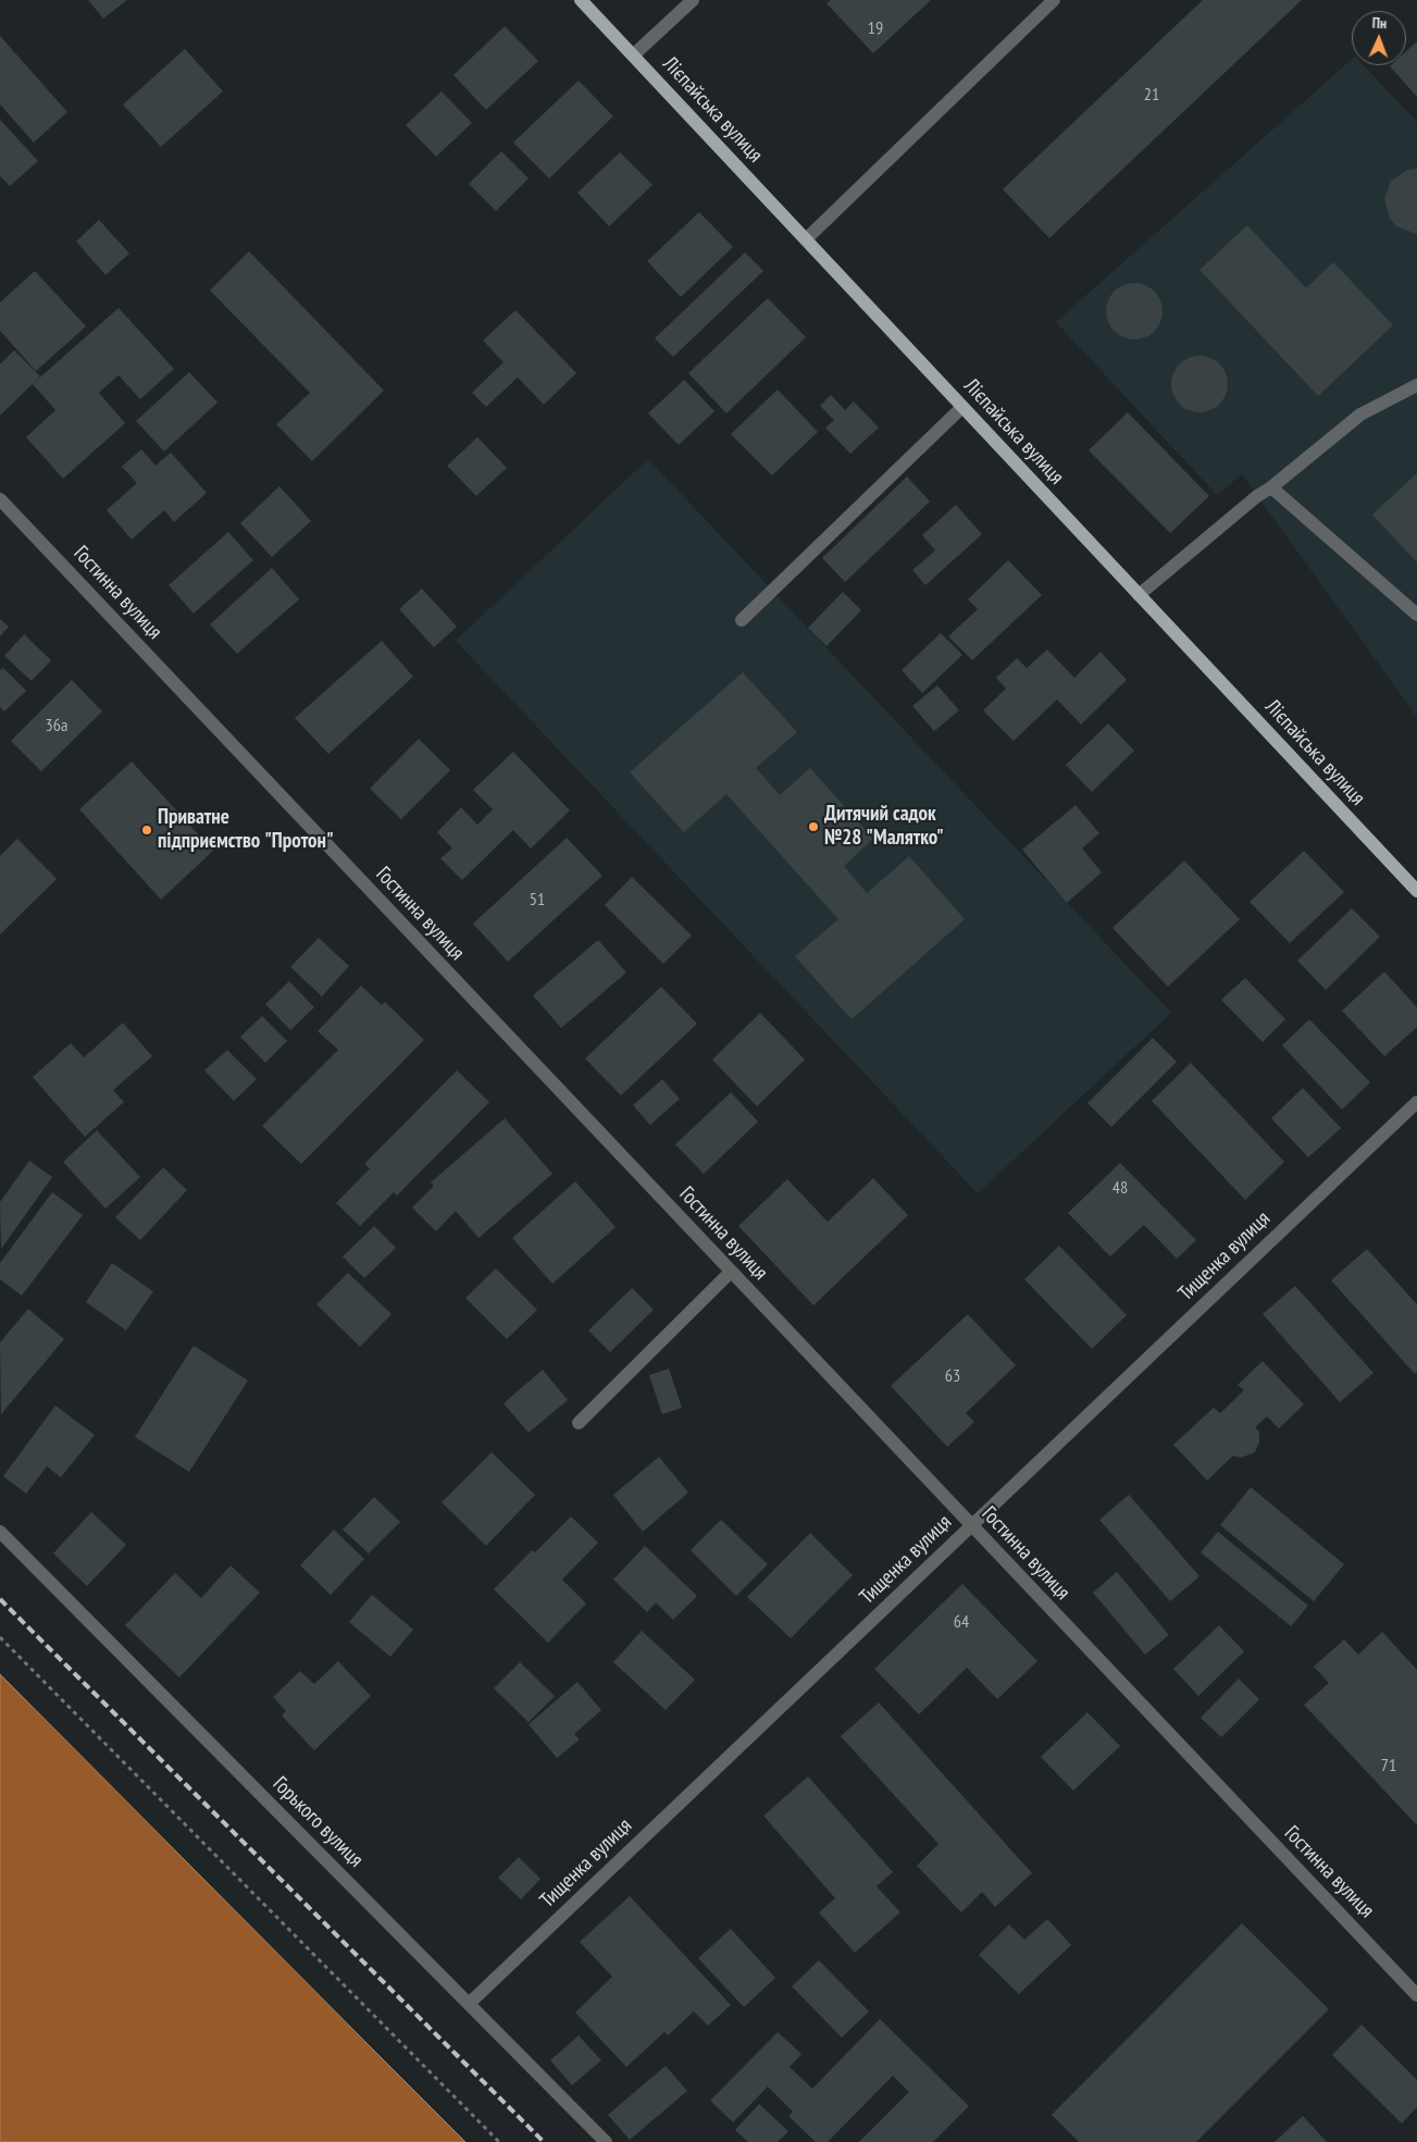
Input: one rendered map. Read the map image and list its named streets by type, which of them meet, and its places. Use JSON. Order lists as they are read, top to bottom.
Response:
{
  "streets": {
    "main road": ["Лієпайська вулиця"],
    "street": ["Гостинна вулиця", "Тищенка вулиця", "Горького вулиця"]
  },
  "crossings": [
    ["Гостинна вулиця", "Тищенка вулиця"],
    ["Тищенка вулиця", "Горького вулиця"]
  ],
  "places": ["Дитячий садок №28 \"Малятко\"", "Приватне підприємство \"Протон\""],
  "house_numbers": [
    "19",
    "21",
    "36а",
    "51",
    "48",
    "63",
    "64",
    "71"
  ],
  "north": "top"
}
